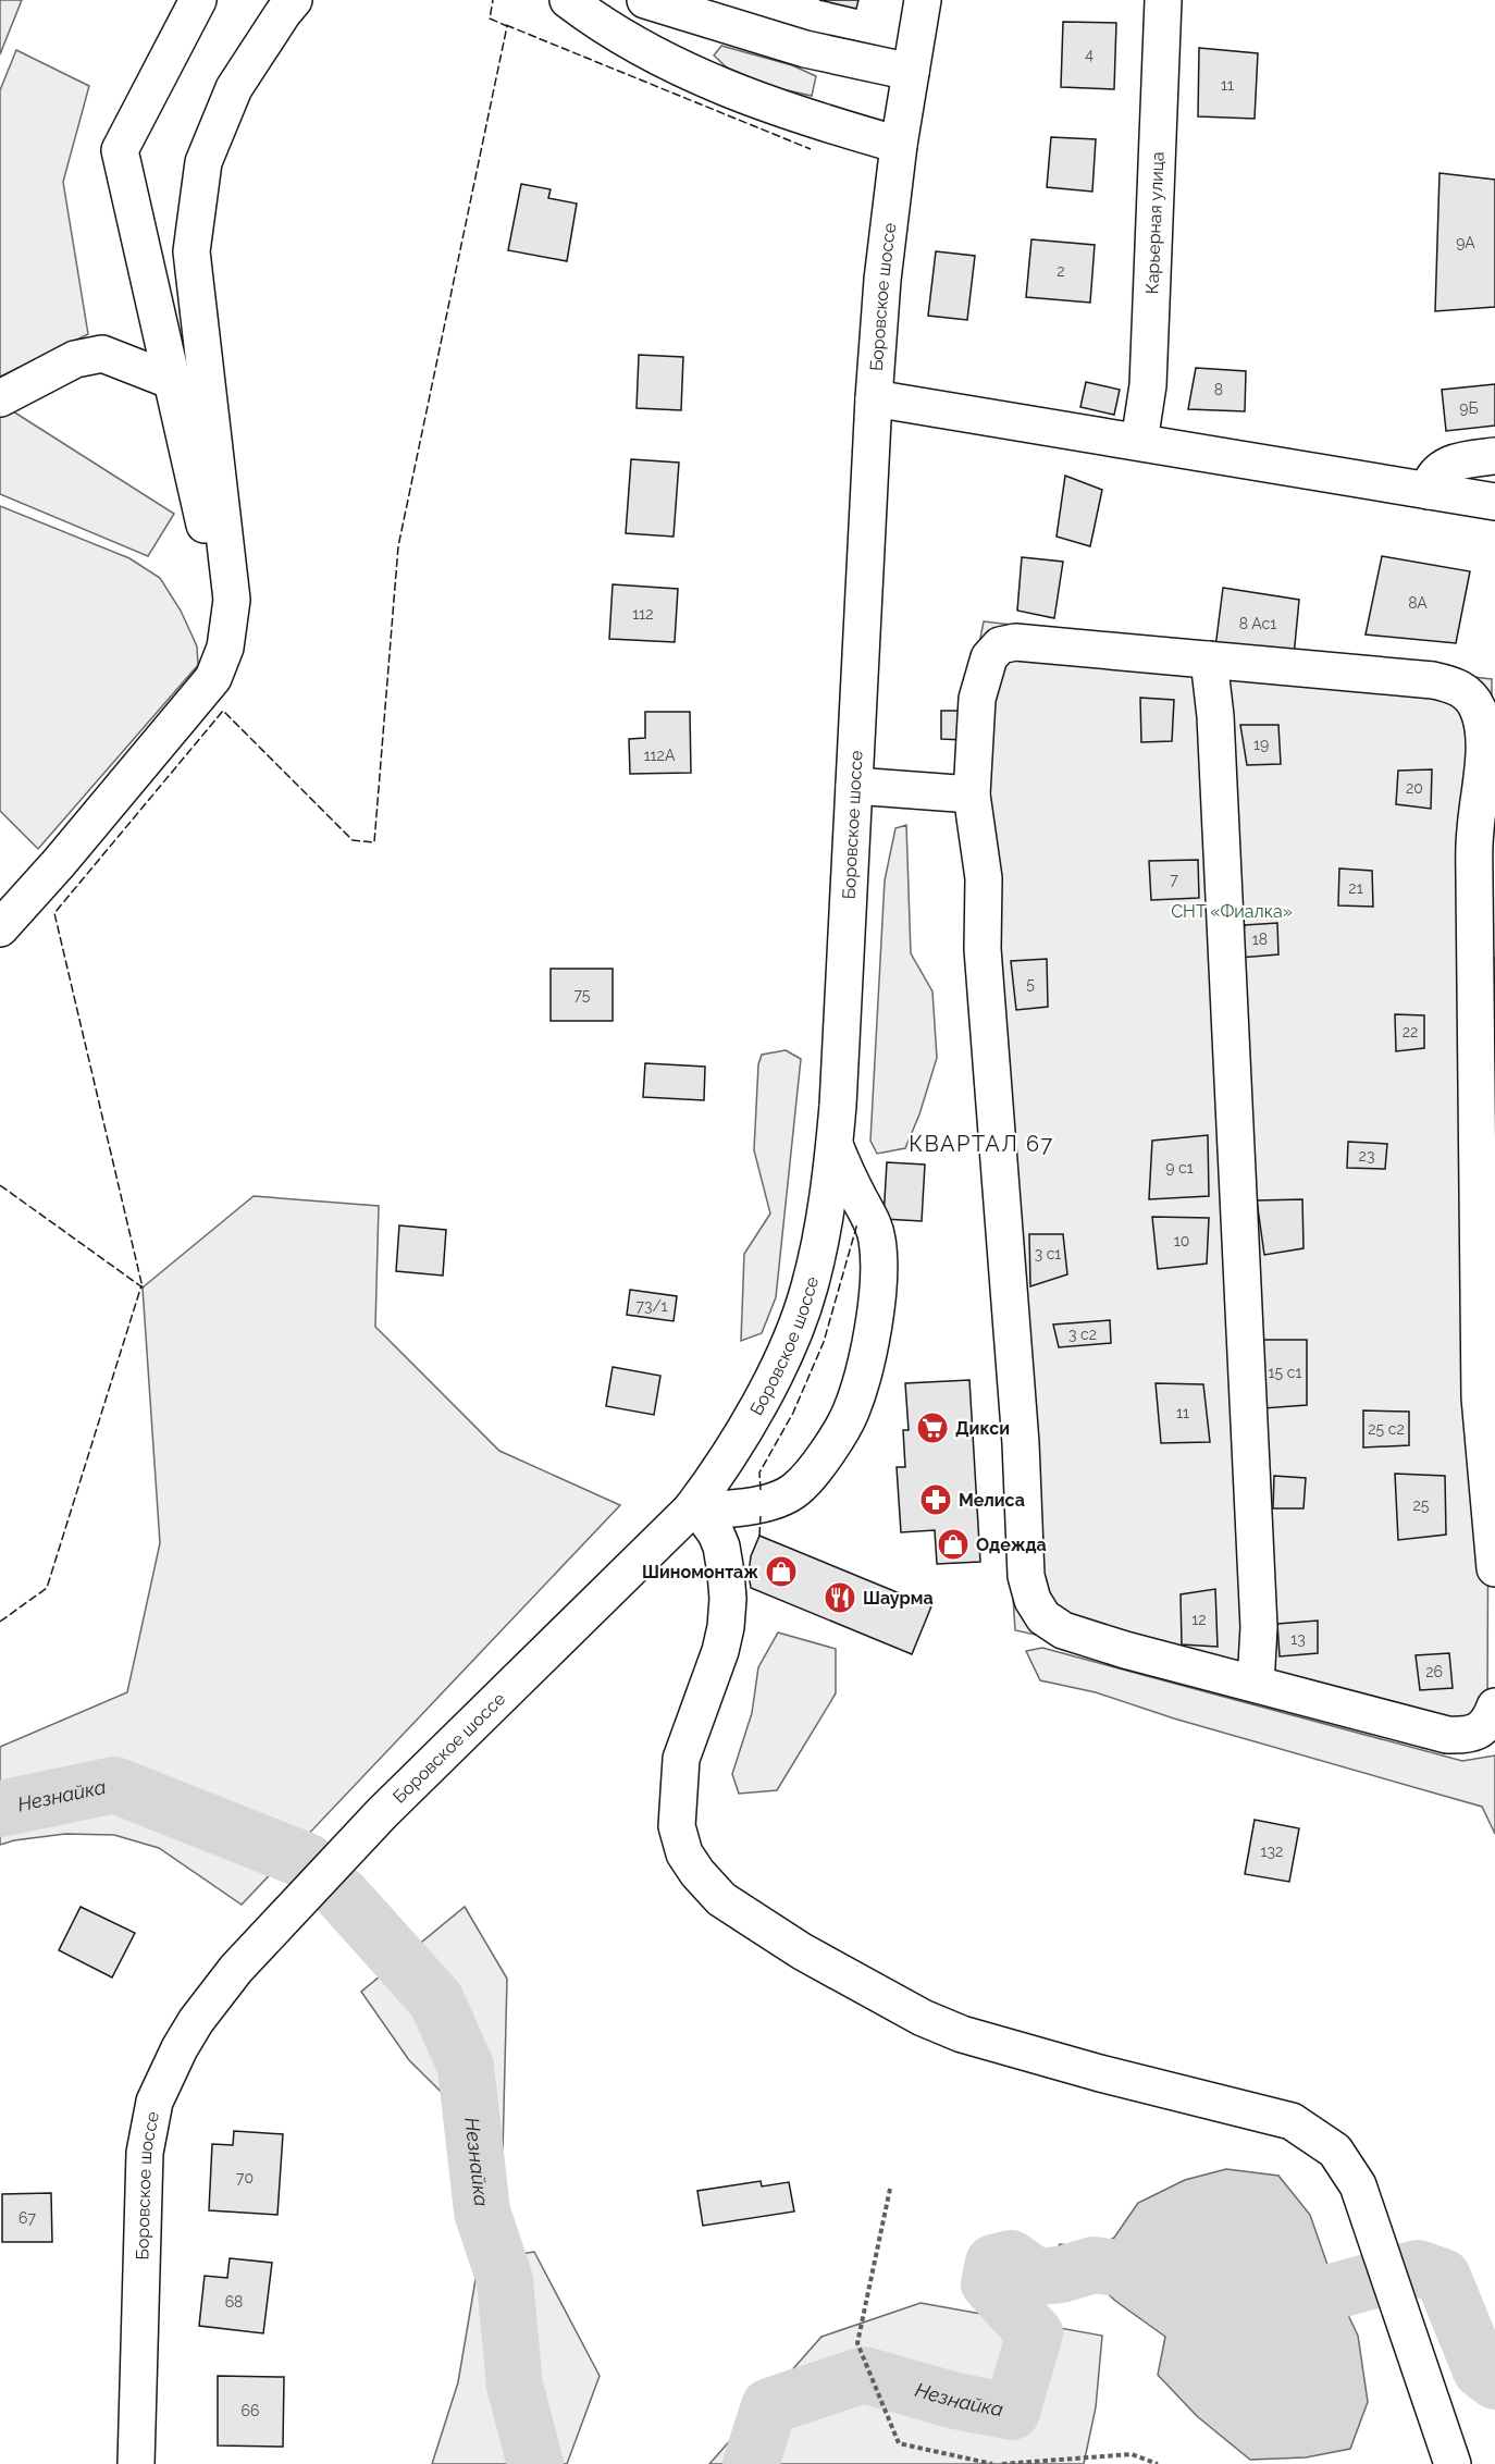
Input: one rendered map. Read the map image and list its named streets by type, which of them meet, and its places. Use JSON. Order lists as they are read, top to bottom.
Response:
{
  "streets": {
    "street": ["Карьерная улица", "Боровское шоссе"]
  },
  "districts": ["КВАРТАЛ 67"],
  "water": ["Незнайка"],
  "parks": ["СНТ «Фиалка»"],
  "places": {
    "supermarket": ["Дикси"],
    "pharmacy": ["Мелиса"],
    "shop": ["Одежда", "Шиномонтаж"],
    "restaurant": ["Шаурма"]
  },
  "house_numbers": [
    "4",
    "11",
    "9А",
    "2",
    "8",
    "9Б",
    "8А",
    "112",
    "8 Ас1",
    "19",
    "112А",
    "20",
    "7",
    "21",
    "18",
    "5",
    "75",
    "22",
    "23",
    "9 с1",
    "10",
    "3 с1",
    "73/1",
    "3 с2",
    "15 с1",
    "11",
    "25 с2",
    "25",
    "12",
    "13",
    "26",
    "132",
    "70",
    "67",
    "68",
    "66"
  ]
}
